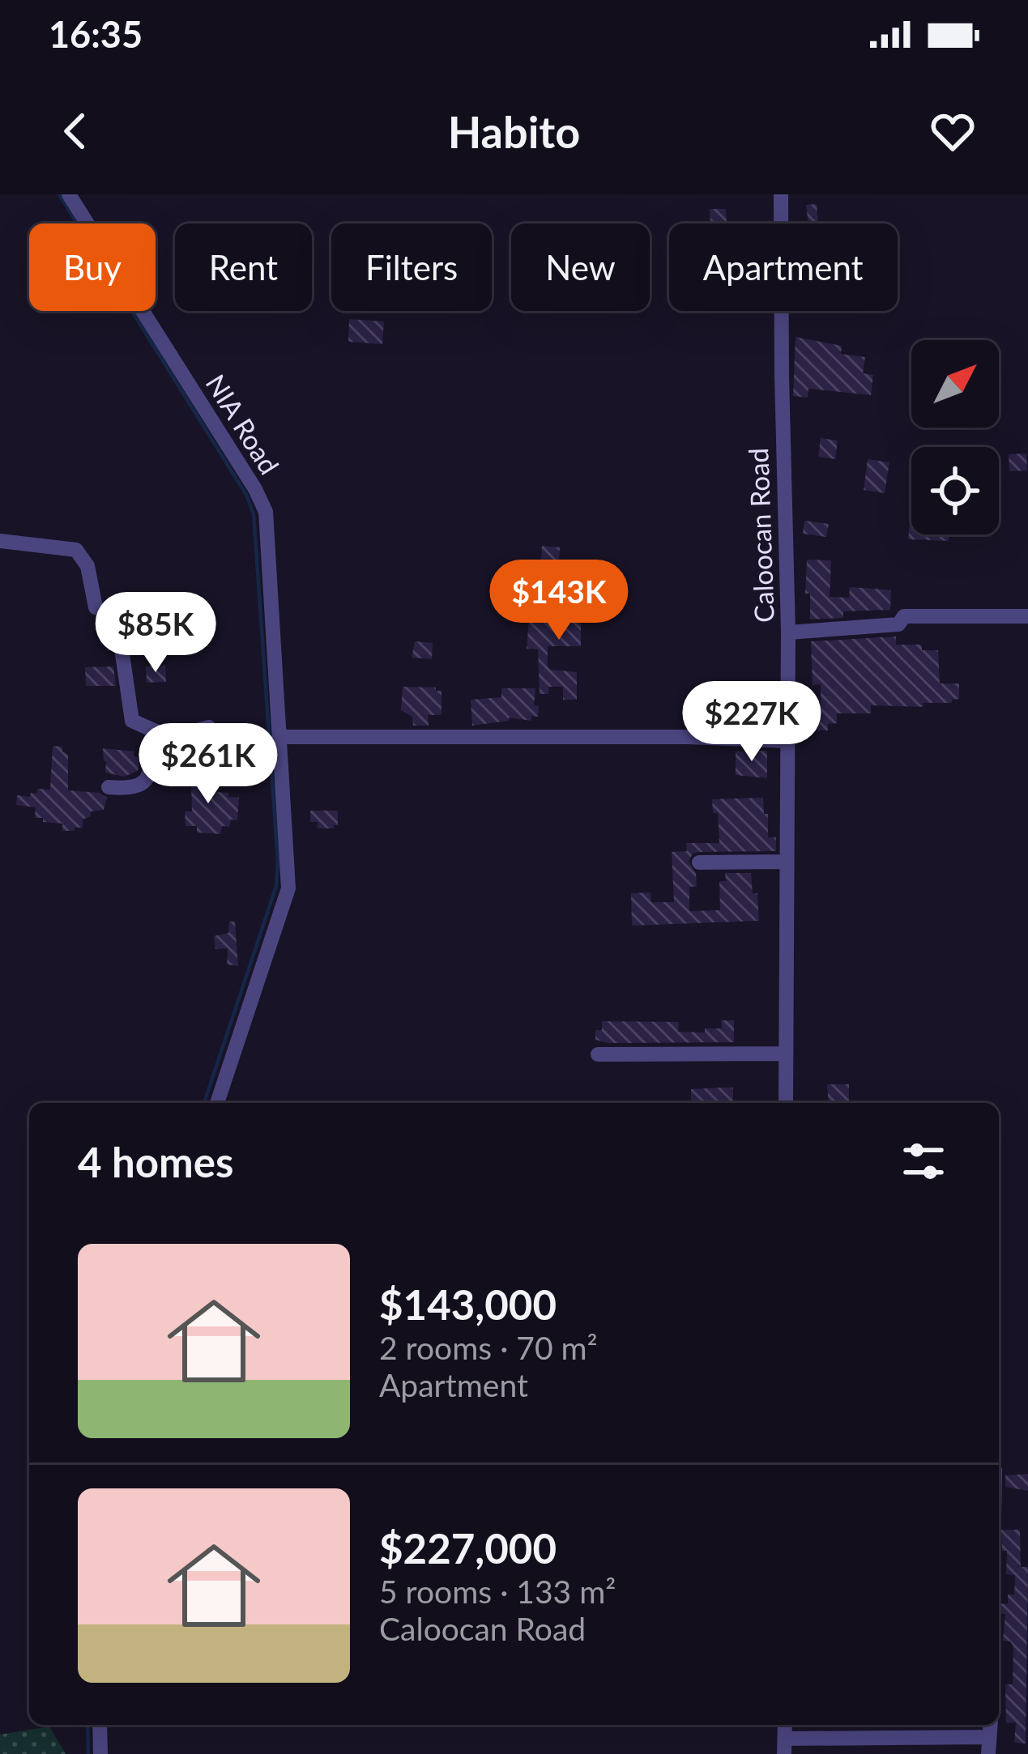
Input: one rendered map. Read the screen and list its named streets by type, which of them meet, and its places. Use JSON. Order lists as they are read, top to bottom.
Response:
{
  "streets": {
    "street": ["NIA Road", "Caloocan Road"]
  },
  "north": "top right",
  "page": {
    "status": "16:35",
    "header": "Habito",
    "chip": [
      "Buy",
      "Rent",
      "Filters",
      "New",
      "Apartment"
    ],
    "price": [
      "$143K",
      "$85K",
      "$227K",
      "$261K"
    ],
    "heading": "4 homes",
    "list": [
      {
        "name": "$143,000",
        "note": "2 rooms · 70 m² · Apartment"
      },
      {
        "name": "$227,000",
        "note": "5 rooms · 133 m² · Caloocan Road"
      }
    ]
  }
}
